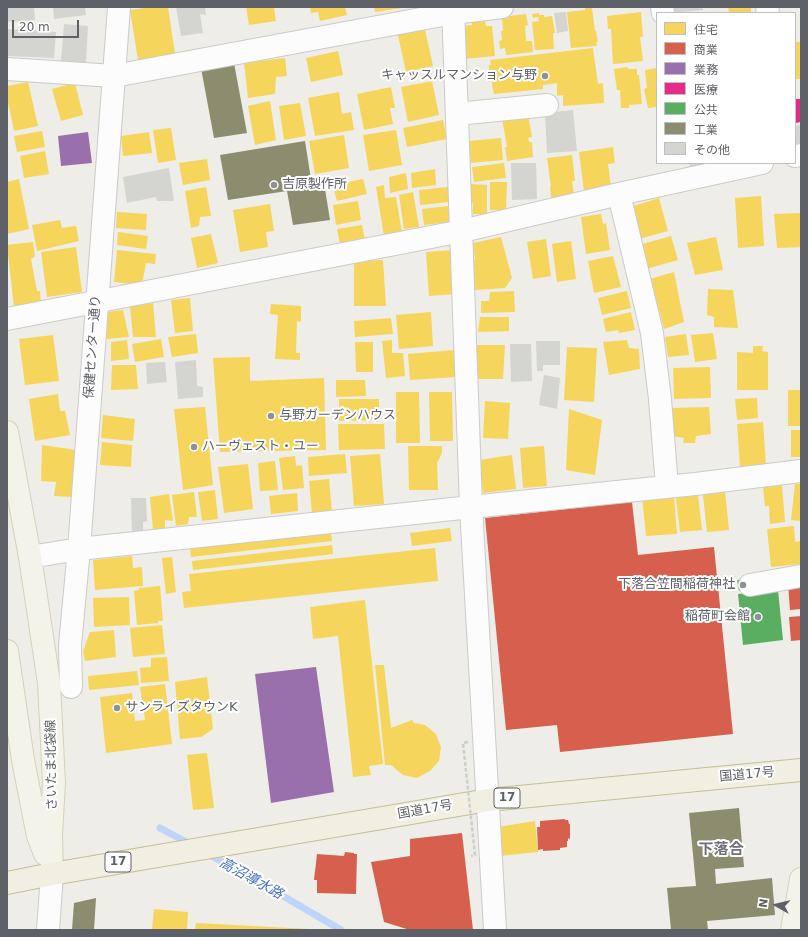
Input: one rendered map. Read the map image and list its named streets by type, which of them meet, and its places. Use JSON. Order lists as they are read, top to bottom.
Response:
{
  "streets": {
    "highway": ["国道17号", "17"],
    "main road": ["さいたま北袋線"],
    "street": ["保健センター通り"]
  },
  "crossings": [
    ["さいたま北袋線", "国道17号"],
    ["さいたま北袋線", "17"],
    ["国道17号", "17"]
  ],
  "districts": ["下落合"],
  "water": ["高沼導水路"],
  "places": [
    "キャッスルマンション与野",
    "吉原製作所",
    "与野ガーデンハウス",
    "ハーヴェスト・ユー",
    "下落合笠間稲荷神社",
    "稲荷町会館",
    "サンライズタウンK"
  ],
  "legend": [
    "住宅",
    "商業",
    "業務",
    "医療",
    "公共",
    "工業",
    "その他"
  ],
  "scale_bar": "20 m",
  "north": "left"
}
